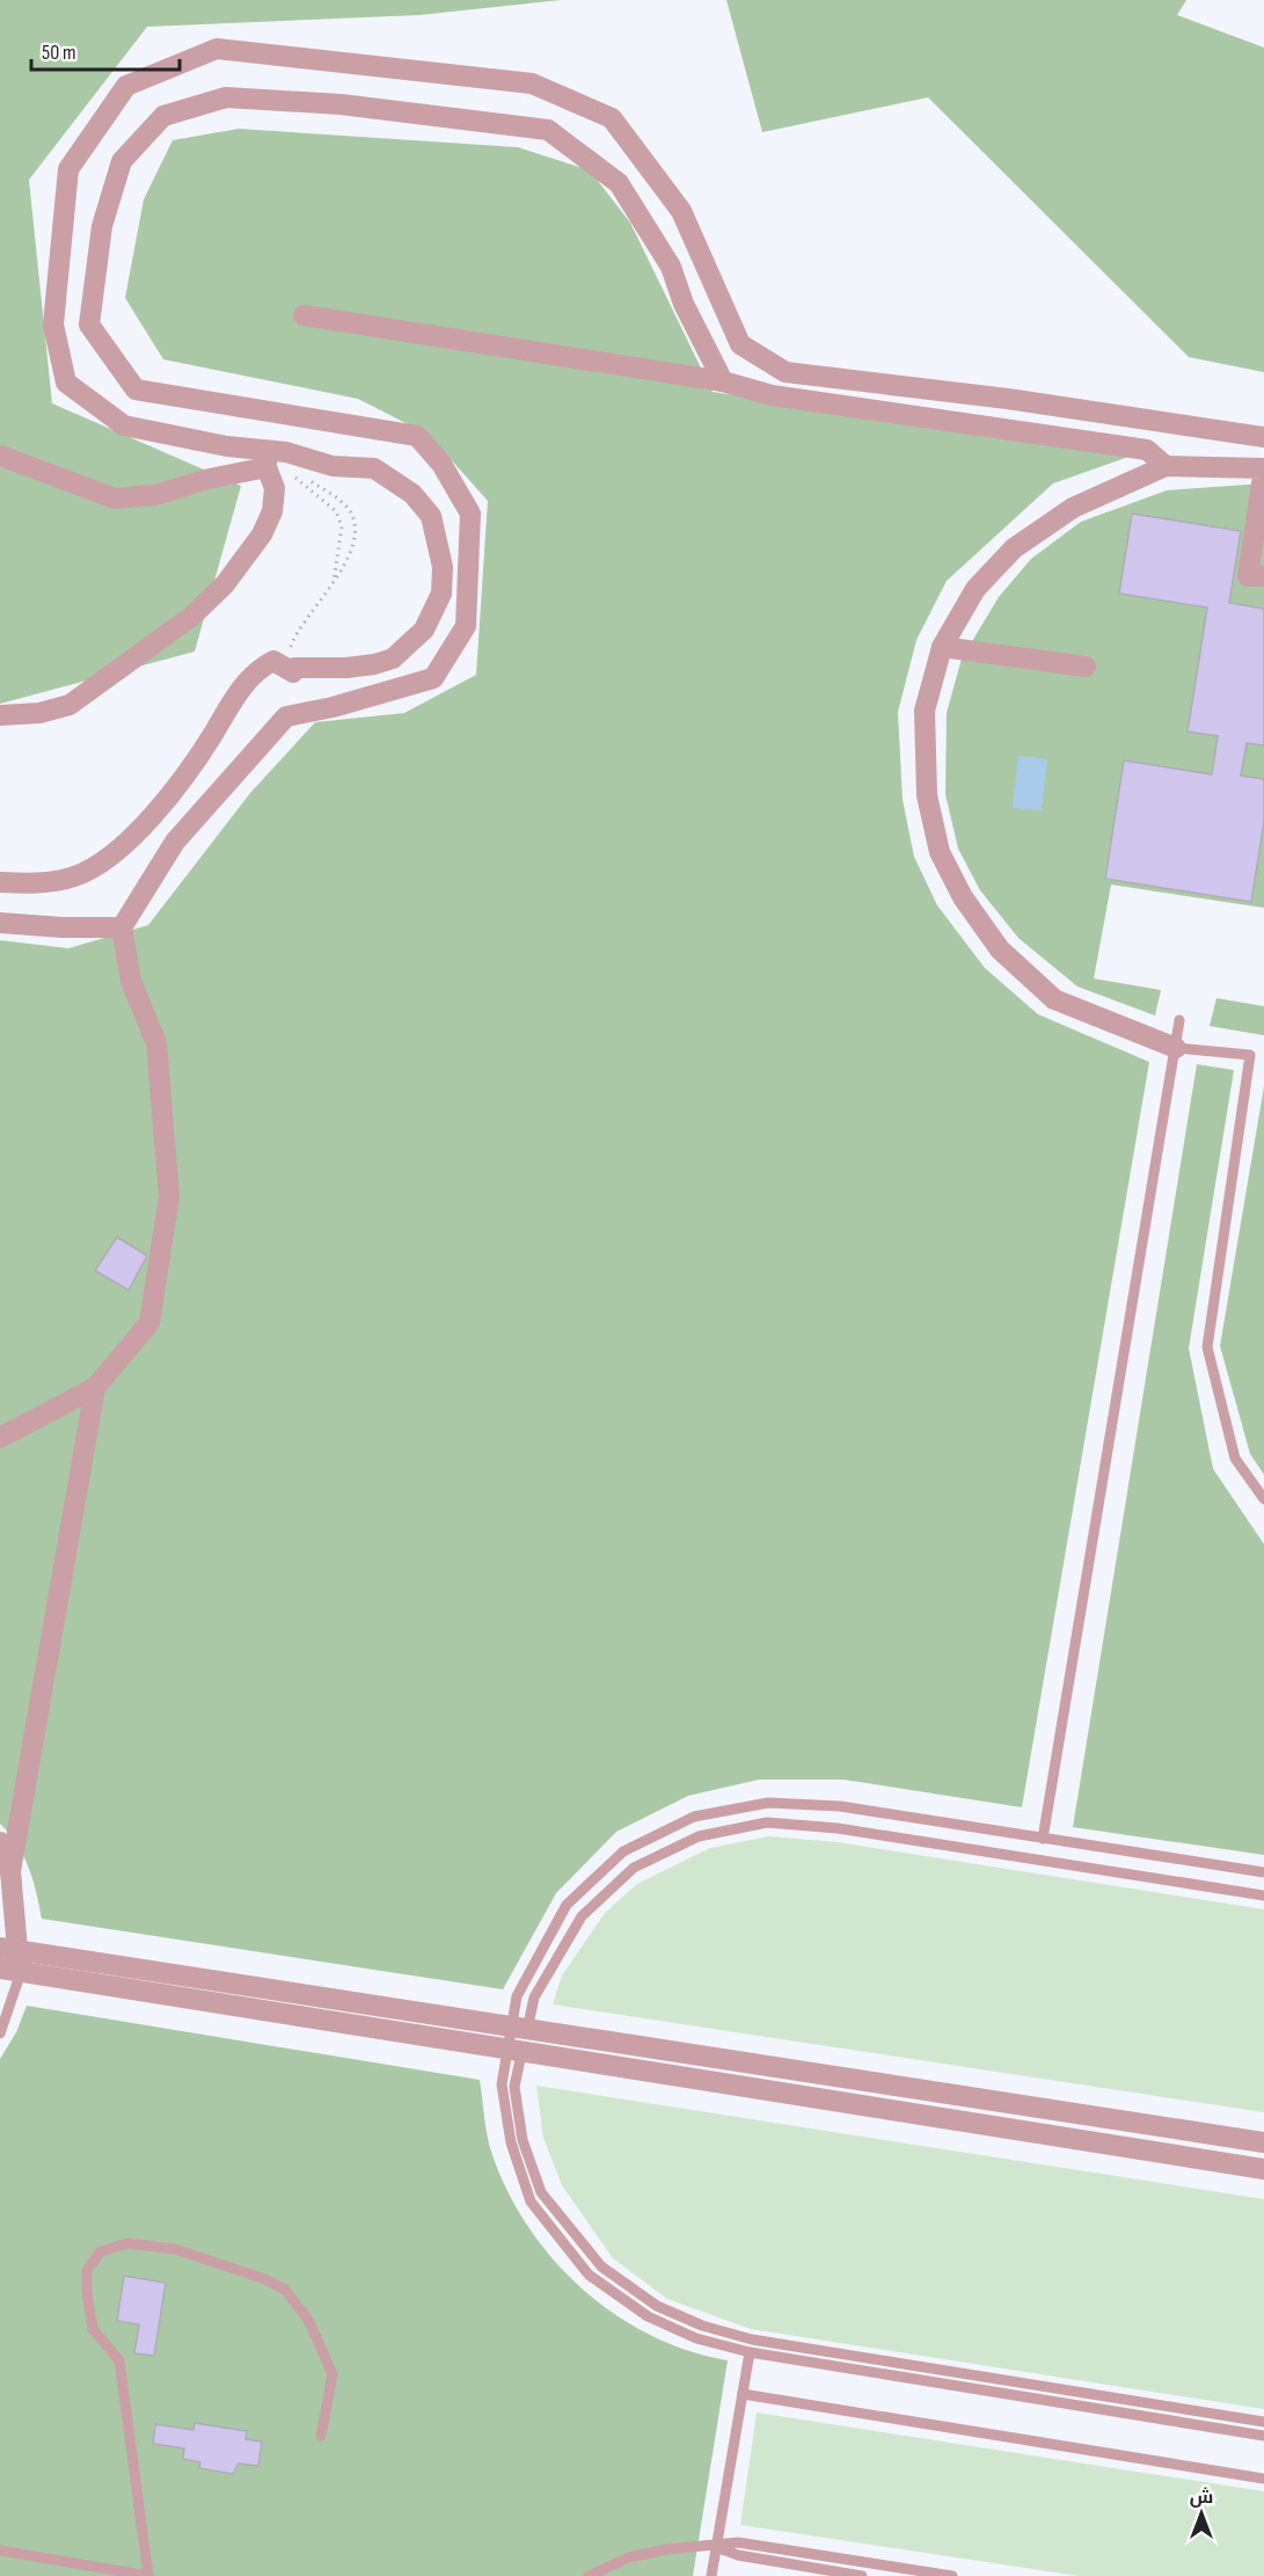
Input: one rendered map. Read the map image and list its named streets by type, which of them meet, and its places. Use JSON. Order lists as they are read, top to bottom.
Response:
{
  "scale_bar": "50 m",
  "north": "top"
}
